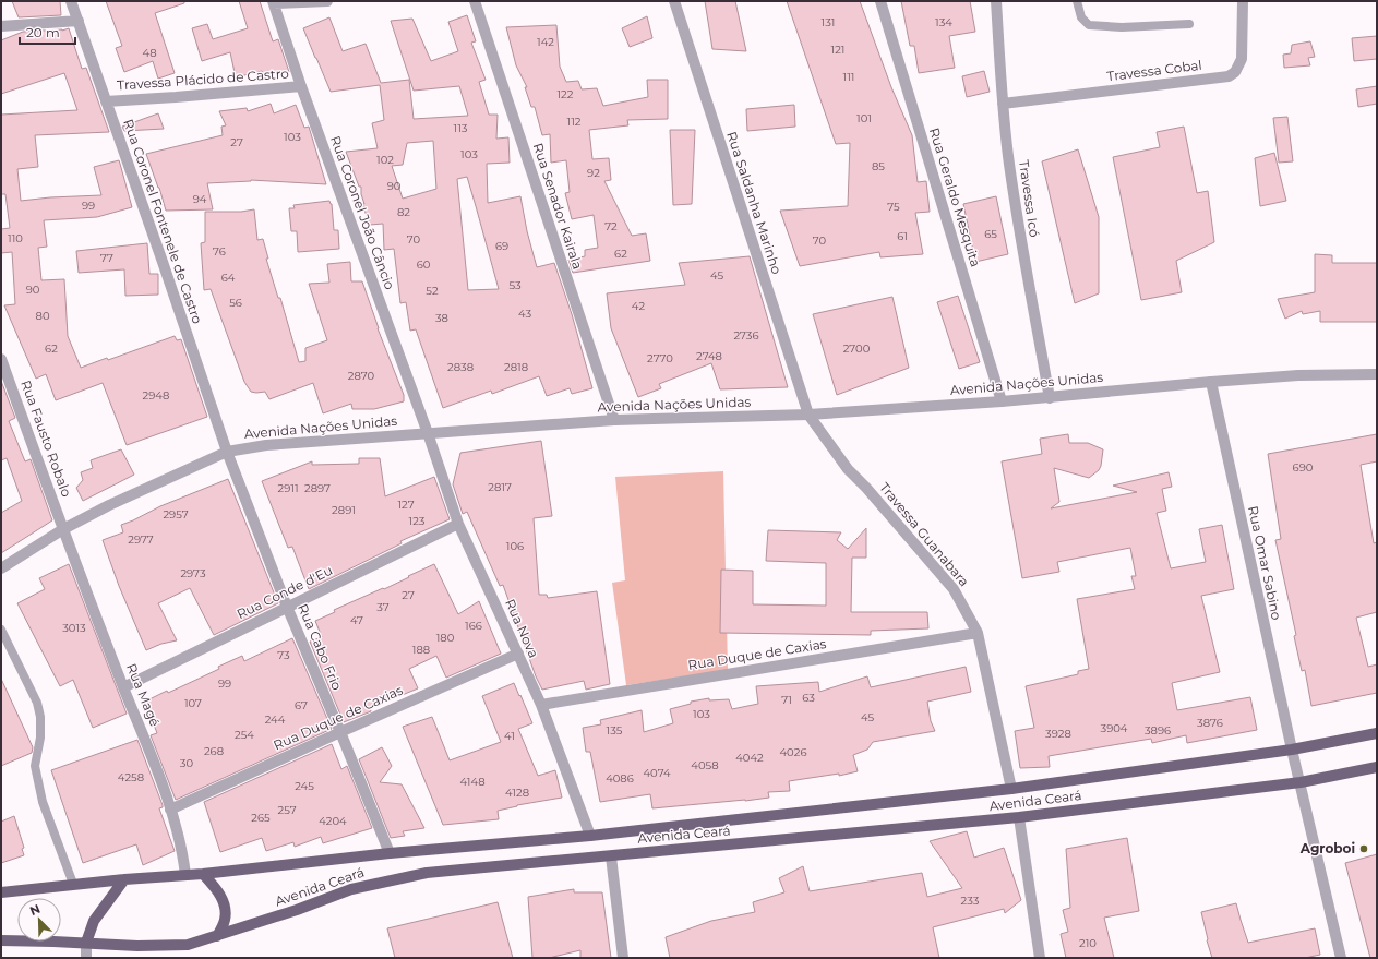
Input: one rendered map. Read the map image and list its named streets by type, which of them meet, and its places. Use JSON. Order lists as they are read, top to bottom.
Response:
{
  "streets": {
    "main road": ["Avenida Ceará"],
    "street": [
      "Travessa Cobal",
      "Travessa Plácido de Castro",
      "Rua Geraldo Mesquita",
      "Travessa Icó",
      "Rua Saldanha Marinho",
      "Rua Senador Kairala",
      "Rua Coronel João Câncio",
      "Rua Coronel Fontenele de Castro",
      "Avenida Nações Unidas",
      "Rua Fausto Robalo",
      "Travessa Guanabara",
      "Rua Omar Sabino",
      "Rua Conde d'Eu",
      "Rua Nova",
      "Rua Cabo Frio",
      "Rua Duque de Caxias",
      "Rua Magé"
    ]
  },
  "crossings": [
    ["Travessa Cobal", "Travessa Icó"],
    ["Travessa Plácido de Castro", "Rua Coronel João Câncio"],
    ["Travessa Plácido de Castro", "Rua Coronel Fontenele de Castro"],
    ["Rua Geraldo Mesquita", "Avenida Nações Unidas"],
    ["Travessa Icó", "Avenida Nações Unidas"],
    ["Rua Saldanha Marinho", "Avenida Nações Unidas"],
    ["Rua Saldanha Marinho", "Travessa Guanabara"],
    ["Rua Senador Kairala", "Avenida Nações Unidas"],
    ["Rua Coronel João Câncio", "Avenida Nações Unidas"],
    ["Rua Coronel João Câncio", "Rua Nova"],
    ["Rua Coronel Fontenele de Castro", "Avenida Nações Unidas"],
    ["Rua Coronel Fontenele de Castro", "Rua Cabo Frio"],
    ["Avenida Nações Unidas", "Rua Fausto Robalo"],
    ["Avenida Nações Unidas", "Travessa Guanabara"],
    ["Avenida Nações Unidas", "Rua Omar Sabino"],
    ["Avenida Nações Unidas", "Rua Nova"],
    ["Avenida Nações Unidas", "Rua Cabo Frio"],
    ["Avenida Nações Unidas", "Rua Magé"],
    ["Rua Fausto Robalo", "Rua Magé"],
    ["Travessa Guanabara", "Rua Duque de Caxias"],
    ["Travessa Guanabara", "Avenida Ceará"],
    ["Rua Omar Sabino", "Avenida Ceará"],
    ["Rua Conde d'Eu", "Rua Nova"],
    ["Rua Conde d'Eu", "Rua Cabo Frio"],
    ["Rua Conde d'Eu", "Rua Magé"],
    ["Rua Nova", "Rua Duque de Caxias"],
    ["Rua Nova", "Avenida Ceará"],
    ["Rua Cabo Frio", "Rua Duque de Caxias"],
    ["Rua Cabo Frio", "Avenida Ceará"],
    ["Rua Duque de Caxias", "Rua Magé"],
    ["Rua Magé", "Avenida Ceará"]
  ],
  "places": ["Agroboi"],
  "house_numbers": [
    "131",
    "134",
    "142",
    "121",
    "48",
    "111",
    "122",
    "101",
    "112",
    "113",
    "103",
    "27",
    "103",
    "102",
    "85",
    "92",
    "90",
    "94",
    "99",
    "75",
    "82",
    "72",
    "65",
    "61",
    "110",
    "70",
    "70",
    "69",
    "76",
    "62",
    "77",
    "60",
    "45",
    "64",
    "53",
    "90",
    "52",
    "56",
    "42",
    "43",
    "80",
    "38",
    "2736",
    "62",
    "2700",
    "2748",
    "2770",
    "2838",
    "2818",
    "2870",
    "2948",
    "690",
    "2817",
    "2911",
    "2897",
    "127",
    "2891",
    "2957",
    "123",
    "2977",
    "106",
    "2973",
    "27",
    "37",
    "47",
    "166",
    "3013",
    "180",
    "188",
    "73",
    "99",
    "63",
    "71",
    "107",
    "67",
    "103",
    "45",
    "244",
    "3876",
    "3904",
    "135",
    "3896",
    "3928",
    "254",
    "41",
    "268",
    "4026",
    "4042",
    "30",
    "4058",
    "4074",
    "4258",
    "4086",
    "4148",
    "245",
    "4128",
    "257",
    "265",
    "4204",
    "233",
    "210"
  ],
  "scale_bar": "20 m",
  "north": "top left"
}
